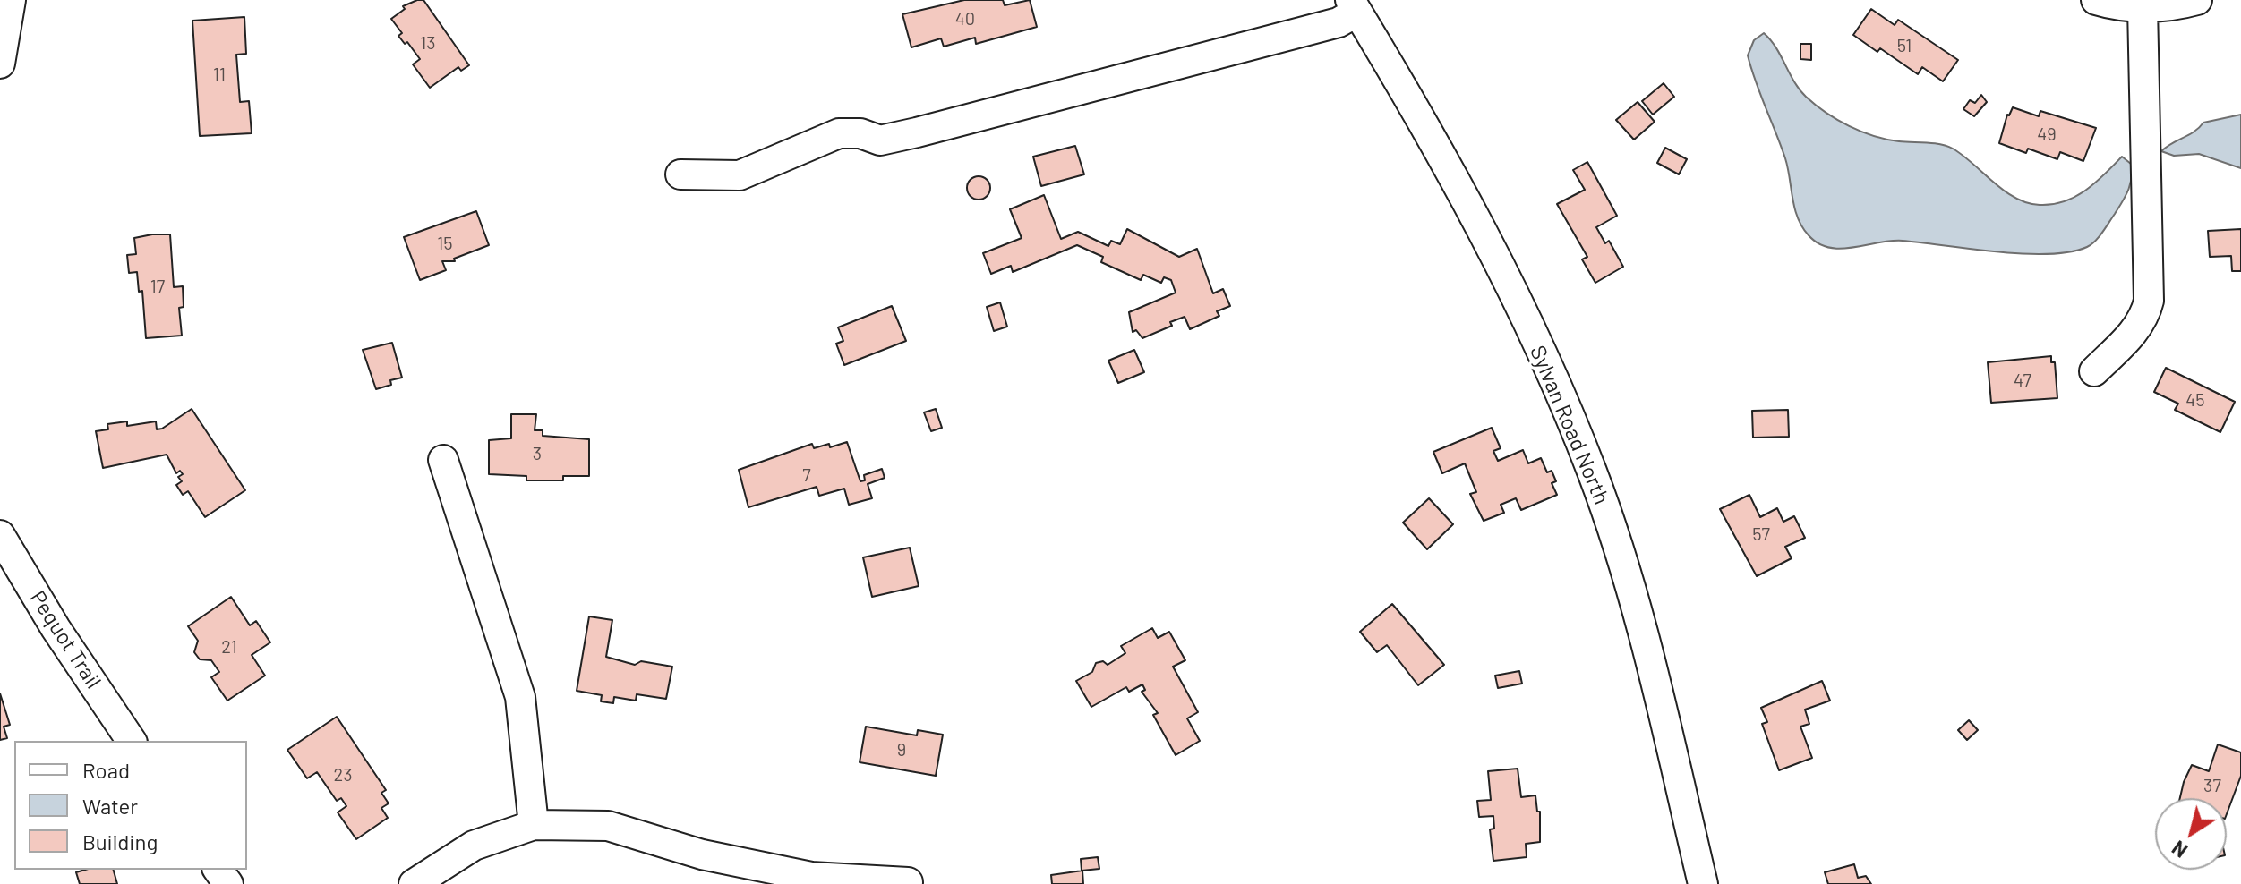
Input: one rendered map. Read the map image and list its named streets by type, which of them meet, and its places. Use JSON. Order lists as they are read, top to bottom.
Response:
{
  "streets": {
    "street": ["Sylvan Road North", "Pequot Trail"]
  },
  "house_numbers": [
    "40",
    "13",
    "51",
    "11",
    "49",
    "15",
    "17",
    "47",
    "45",
    "3",
    "7",
    "57",
    "21",
    "9",
    "23",
    "37"
  ],
  "legend": ["Road", "Water", "Building"],
  "north": "bottom left"
}
